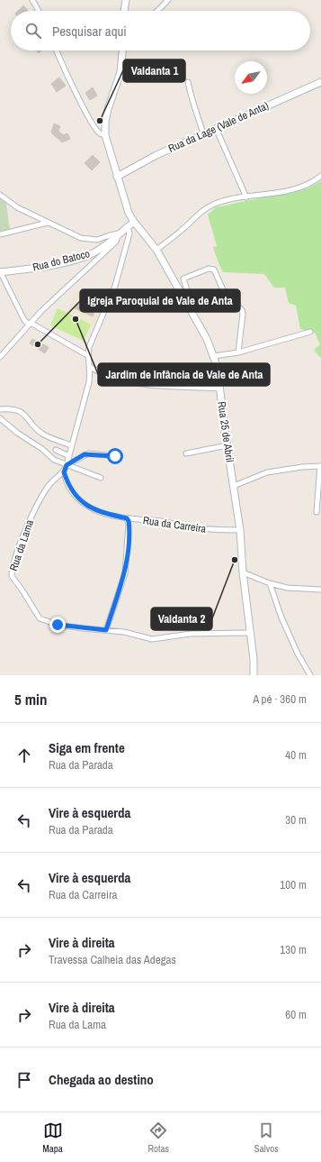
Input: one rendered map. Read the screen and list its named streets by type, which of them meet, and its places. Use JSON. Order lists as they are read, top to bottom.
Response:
{
  "streets": {
    "main road": ["Rua da Lage (Vale de Anta)", "Rua do Batoco", "Rua 25 de Abril"],
    "street": ["Rua da Carreira", "Rua da Lama"]
  },
  "crossings": [
    ["Rua da Lage (Vale de Anta)", "Rua 25 de Abril"],
    ["Rua do Batoco", "Rua 25 de Abril"],
    ["Rua 25 de Abril", "Rua da Carreira"],
    ["Rua 25 de Abril", "Rua da Lama"],
    ["Rua da Carreira", "Rua da Lama"]
  ],
  "places": [
    "Valdanta 1",
    "Jardim de Infância de Vale de Anta",
    "Igreja Paroquial de Vale de Anta",
    "Valdanta 2"
  ],
  "north": "bottom left",
  "page": {
    "search": "Pesquisar aqui",
    "heading": ["5 min", "A pé · 360 m"],
    "list": [
      ["Siga em frente", "Rua da Parada", "40 m"],
      ["Vire à esquerda", "Rua da Parada", "30 m"],
      ["Vire à esquerda", "Rua da Carreira", "100 m"],
      ["Vire à direita", "Travessa Calheia das Adegas", "130 m"],
      ["Vire à direita", "Rua da Lama", "60 m"],
      "Chegada ao destino"
    ],
    "nav": ["Mapa", "Rotas", "Salvos"]
  }
}
